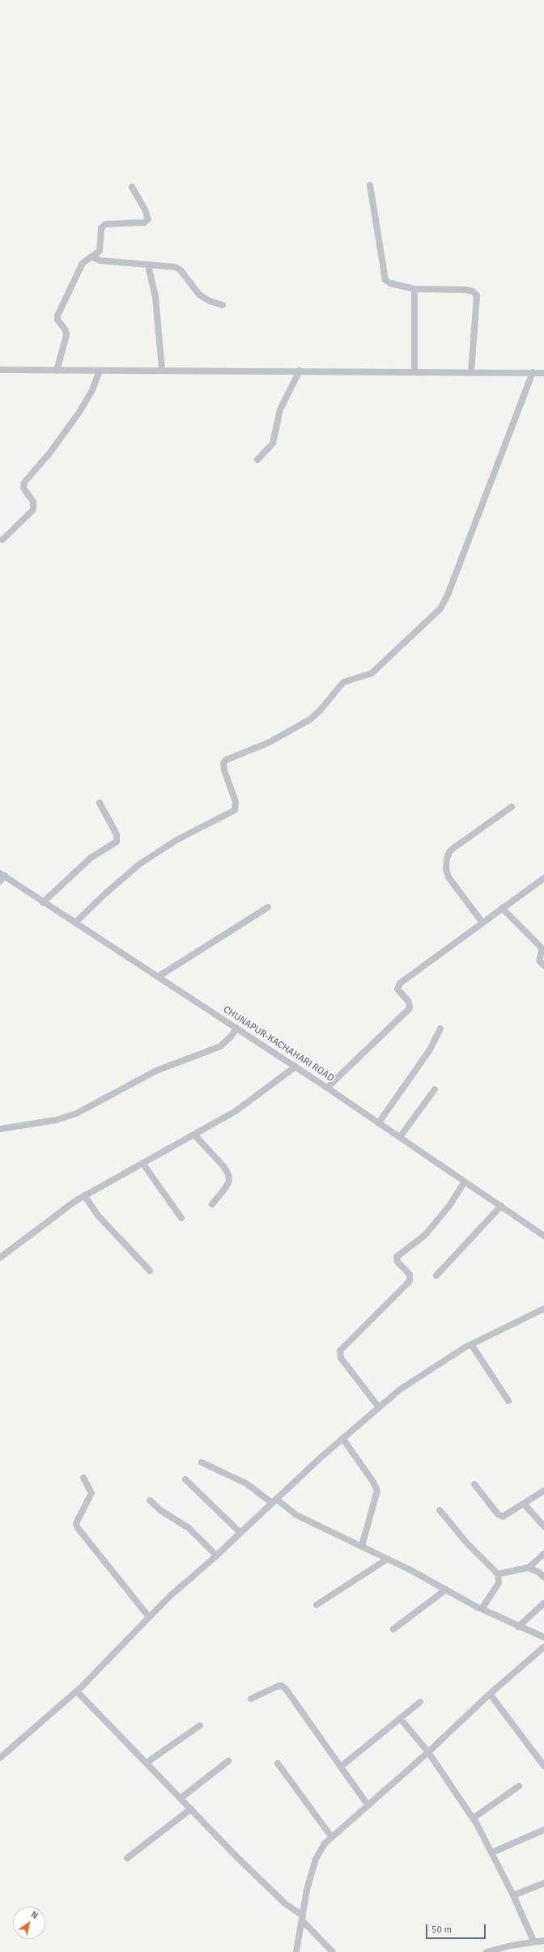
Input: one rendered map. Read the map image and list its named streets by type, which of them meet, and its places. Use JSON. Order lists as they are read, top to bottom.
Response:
{
  "streets": {
    "street": ["CHUNAPUR-KACHAHARI ROAD"]
  },
  "scale_bar": "50 m",
  "north": "top right"
}
